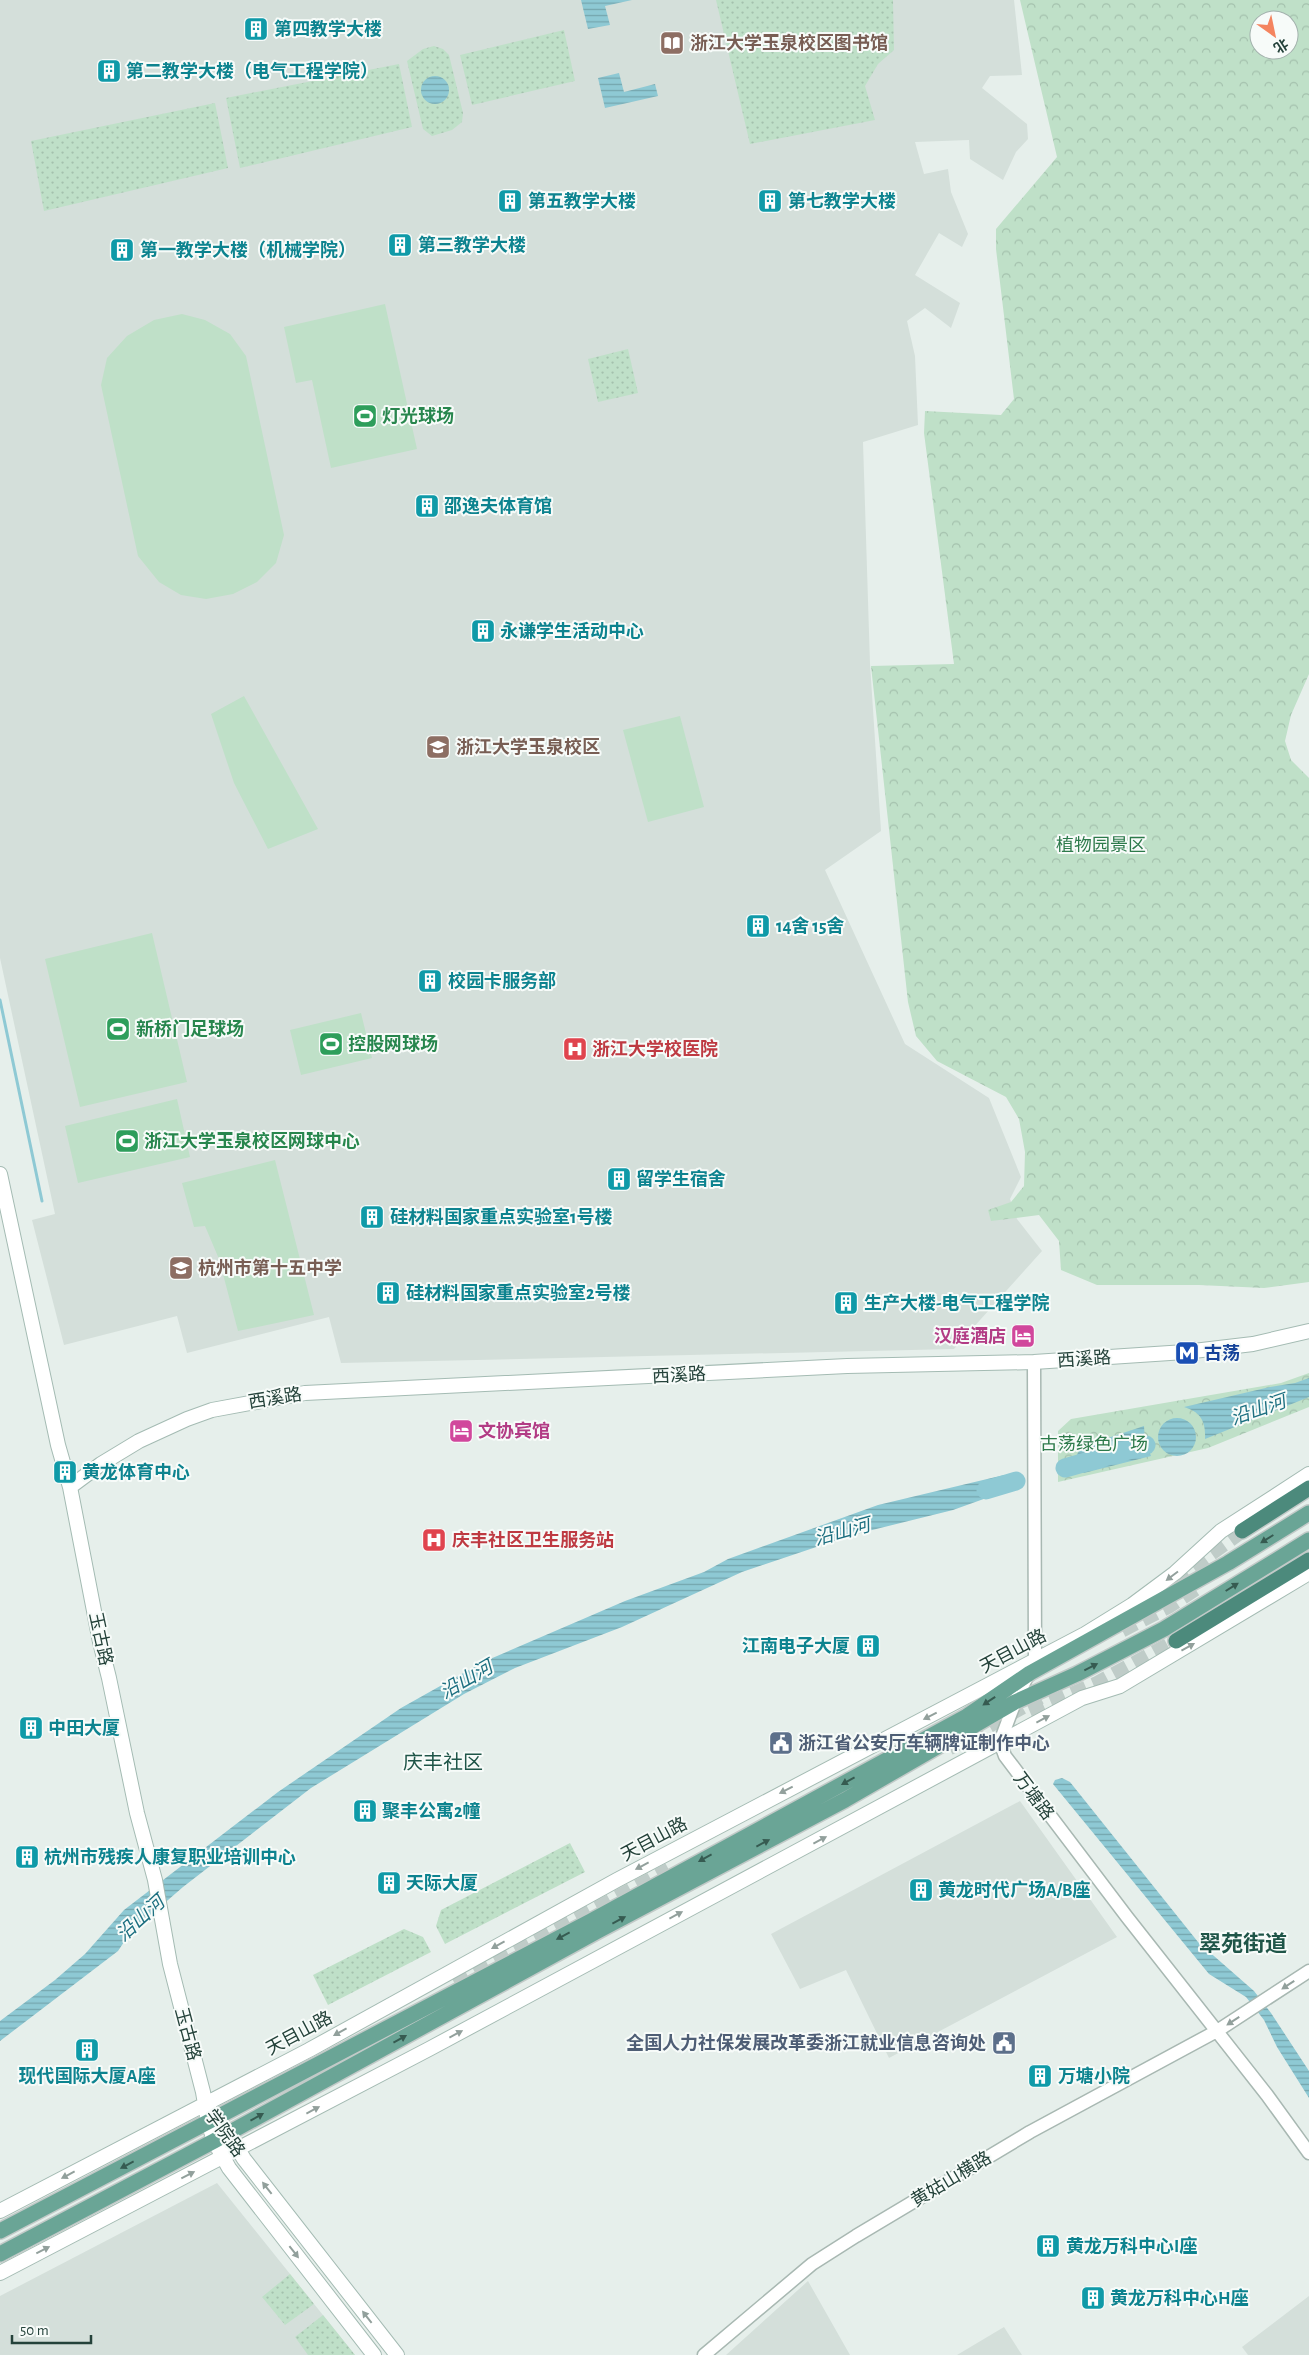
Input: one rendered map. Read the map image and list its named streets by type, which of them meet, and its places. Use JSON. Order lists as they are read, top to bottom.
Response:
{
  "streets": {
    "main road": [
      "西溪路",
      "玉古路",
      "天目山路",
      "学院路"
    ],
    "street": ["万塘路", "黄姑山横路"]
  },
  "crossings": [
    ["西溪路", "玉古路"],
    ["玉古路", "天目山路"],
    ["玉古路", "学院路"],
    ["天目山路", "学院路"],
    ["万塘路", "黄姑山横路"]
  ],
  "districts": ["庆丰社区", "翠苑街道"],
  "water": ["沿山河"],
  "parks": ["植物园景区", "古荡绿色广场"],
  "places": {
    "building": [
      "第四教学大楼",
      "第二教学大楼（电气工程学院）",
      "第五教学大楼",
      "第七教学大楼",
      "第三教学大楼",
      "第一教学大楼（机械学院）",
      "邵逸夫体育馆",
      "永谦学生活动中心",
      "14舍 15舍",
      "校园卡服务部",
      "留学生宿舍",
      "硅材料国家重点实验室1号楼",
      "硅材料国家重点实验室2号楼",
      "生产大楼-电气工程学院",
      "黄龙体育中心",
      "江南电子大厦",
      "中田大厦",
      "聚丰公寓2幢",
      "杭州市残疾人康复职业培训中心",
      "天际大厦",
      "黄龙时代广场A/B座",
      "现代国际大厦A座",
      "万塘小院",
      "黄龙万科中心I座",
      "黄龙万科中心H座"
    ],
    "library": ["浙江大学玉泉校区图书馆"],
    "sports": [
      "灯光球场",
      "新桥门足球场",
      "控股网球场",
      "浙江大学玉泉校区网球中心"
    ],
    "school or university": ["浙江大学玉泉校区", "杭州市第十五中学"],
    "hospital": ["浙江大学校医院", "庆丰社区卫生服务站"],
    "hotel": ["汉庭酒店", "文协宾馆"],
    "metro station": ["古荡"],
    "public building": ["浙江省公安厅车辆牌证制作中心", "全国人力社保发展改革委浙江就业信息咨询处"]
  },
  "scale_bar": "50 m",
  "north": "bottom right"
}
